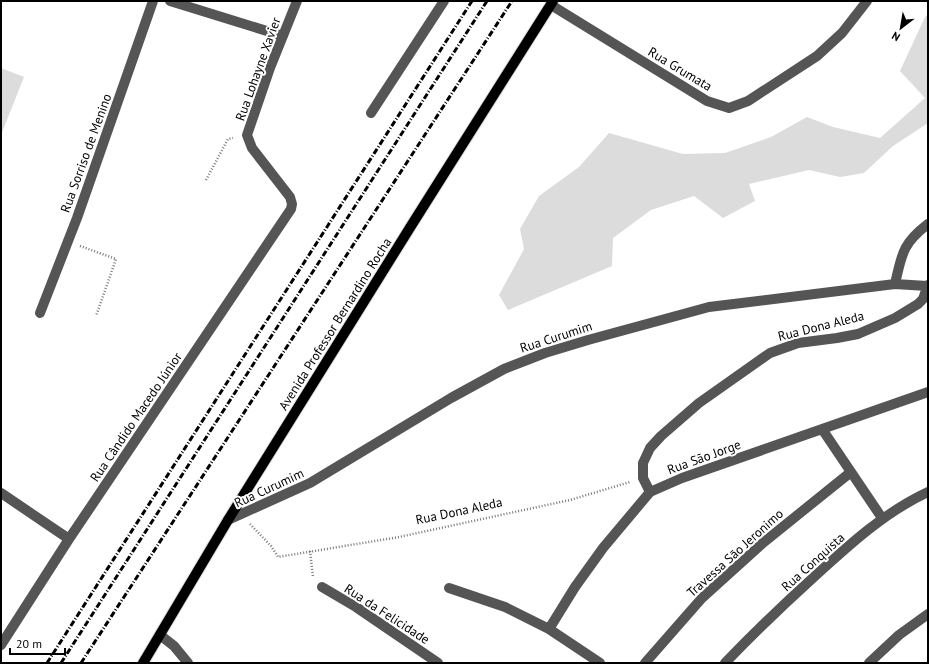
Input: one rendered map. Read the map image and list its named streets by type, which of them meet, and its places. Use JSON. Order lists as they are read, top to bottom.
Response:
{
  "streets": {
    "main road": ["Avenida Professor Bernardino Rocha"],
    "street": [
      "Rua Lohayne Xavier",
      "Rua Grumata",
      "Rua Sorriso de Menino",
      "Rua Dona Aleda",
      "Rua Curumim",
      "Rua Cândido Macedo Júnior",
      "Rua São Jorge",
      "Travessa Sāo Jeronimo",
      "Rua Conquista",
      "Rua da Felicidade"
    ]
  },
  "crossings": [
    ["Rua Lohayne Xavier", "Rua Cândido Macedo Júnior"],
    ["Rua Grumata", "Avenida Professor Bernardino Rocha"],
    ["Avenida Professor Bernardino Rocha", "Rua Curumim"],
    ["Rua Dona Aleda", "Rua Curumim"]
  ],
  "scale_bar": "20 m",
  "north": "bottom left"
}
